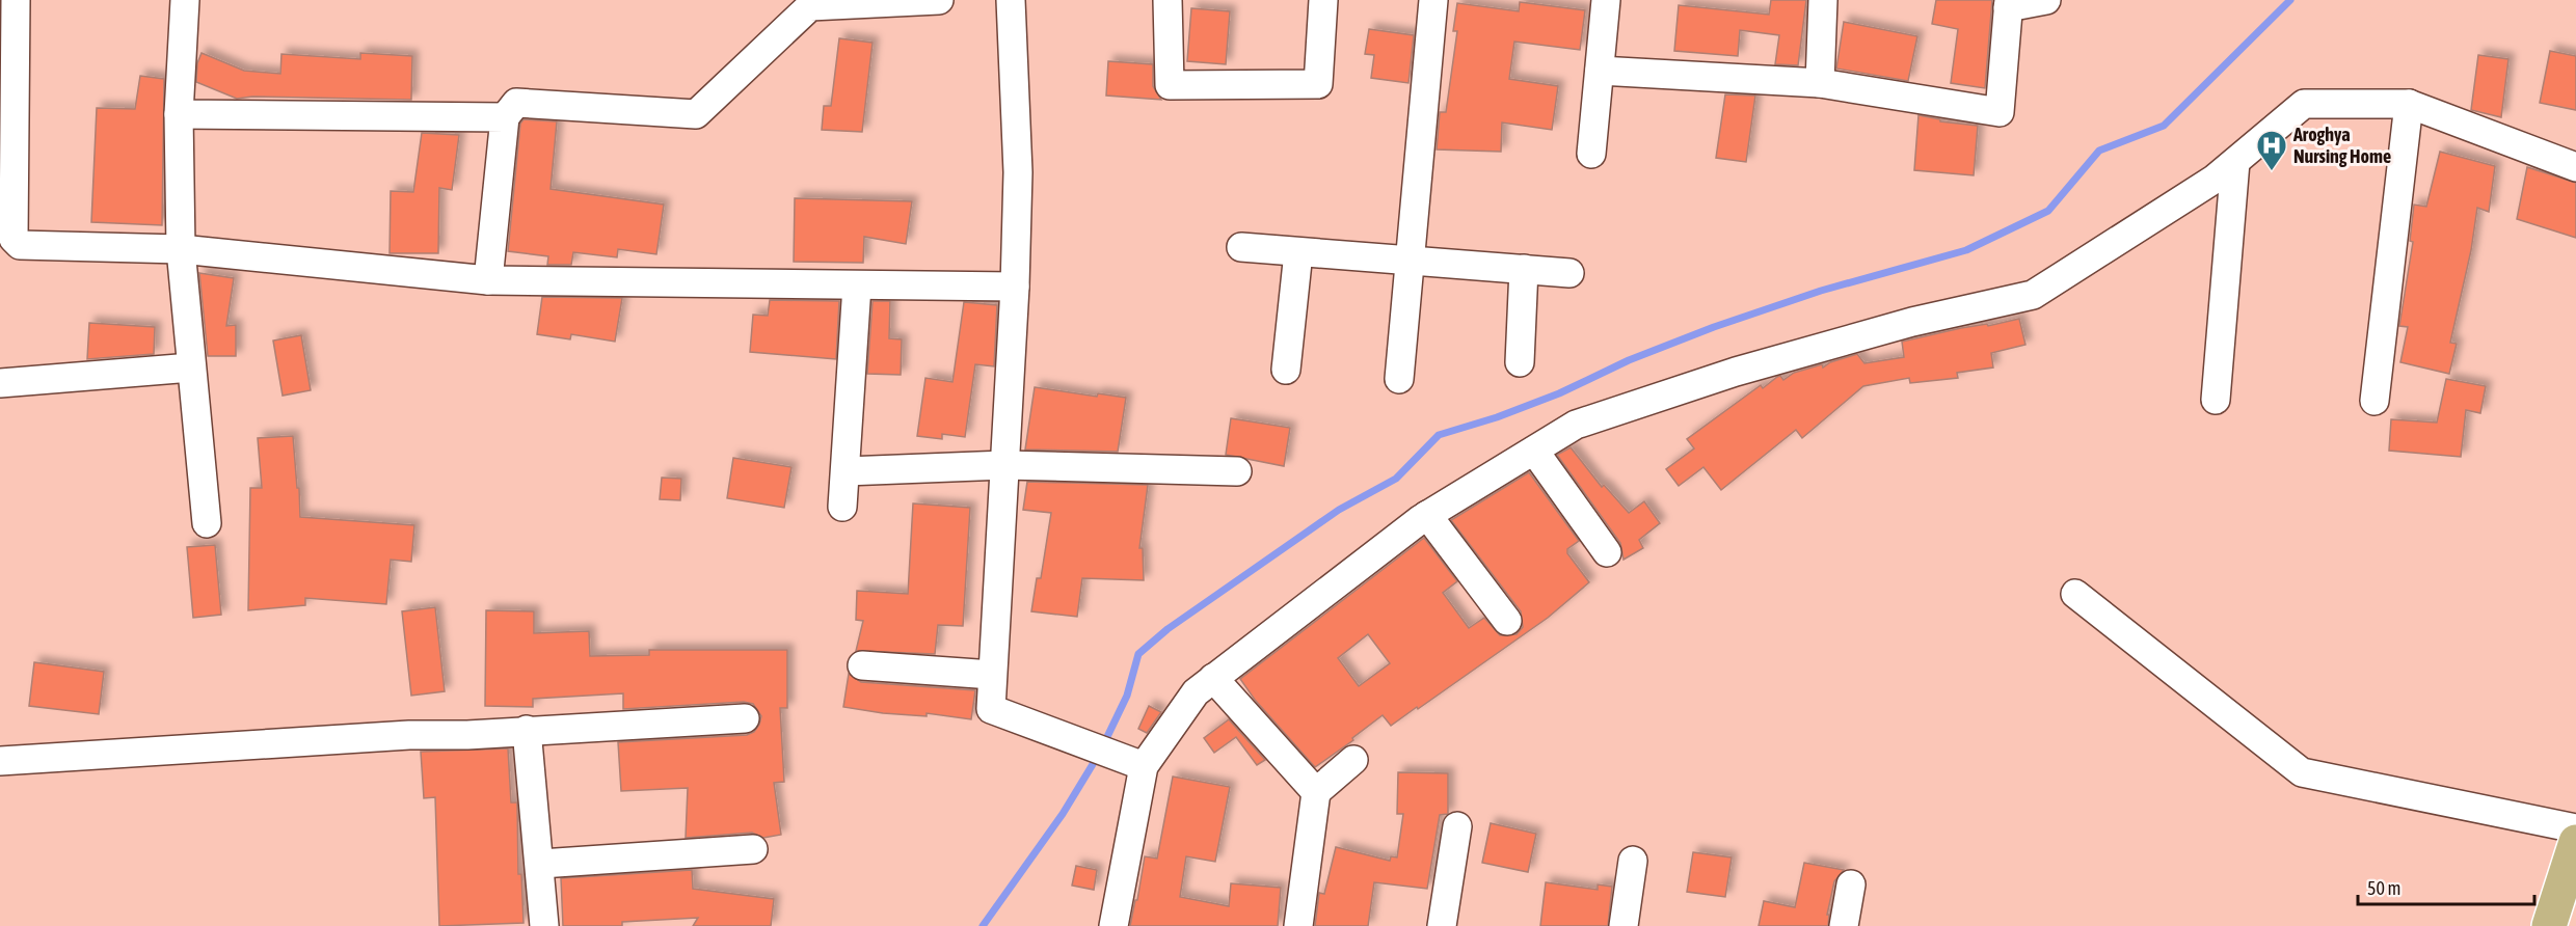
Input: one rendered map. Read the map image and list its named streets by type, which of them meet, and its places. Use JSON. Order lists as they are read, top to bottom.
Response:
{
  "places": {
    "hospital": ["Aroghya Nursing Home"]
  },
  "scale_bar": "50 m"
}
